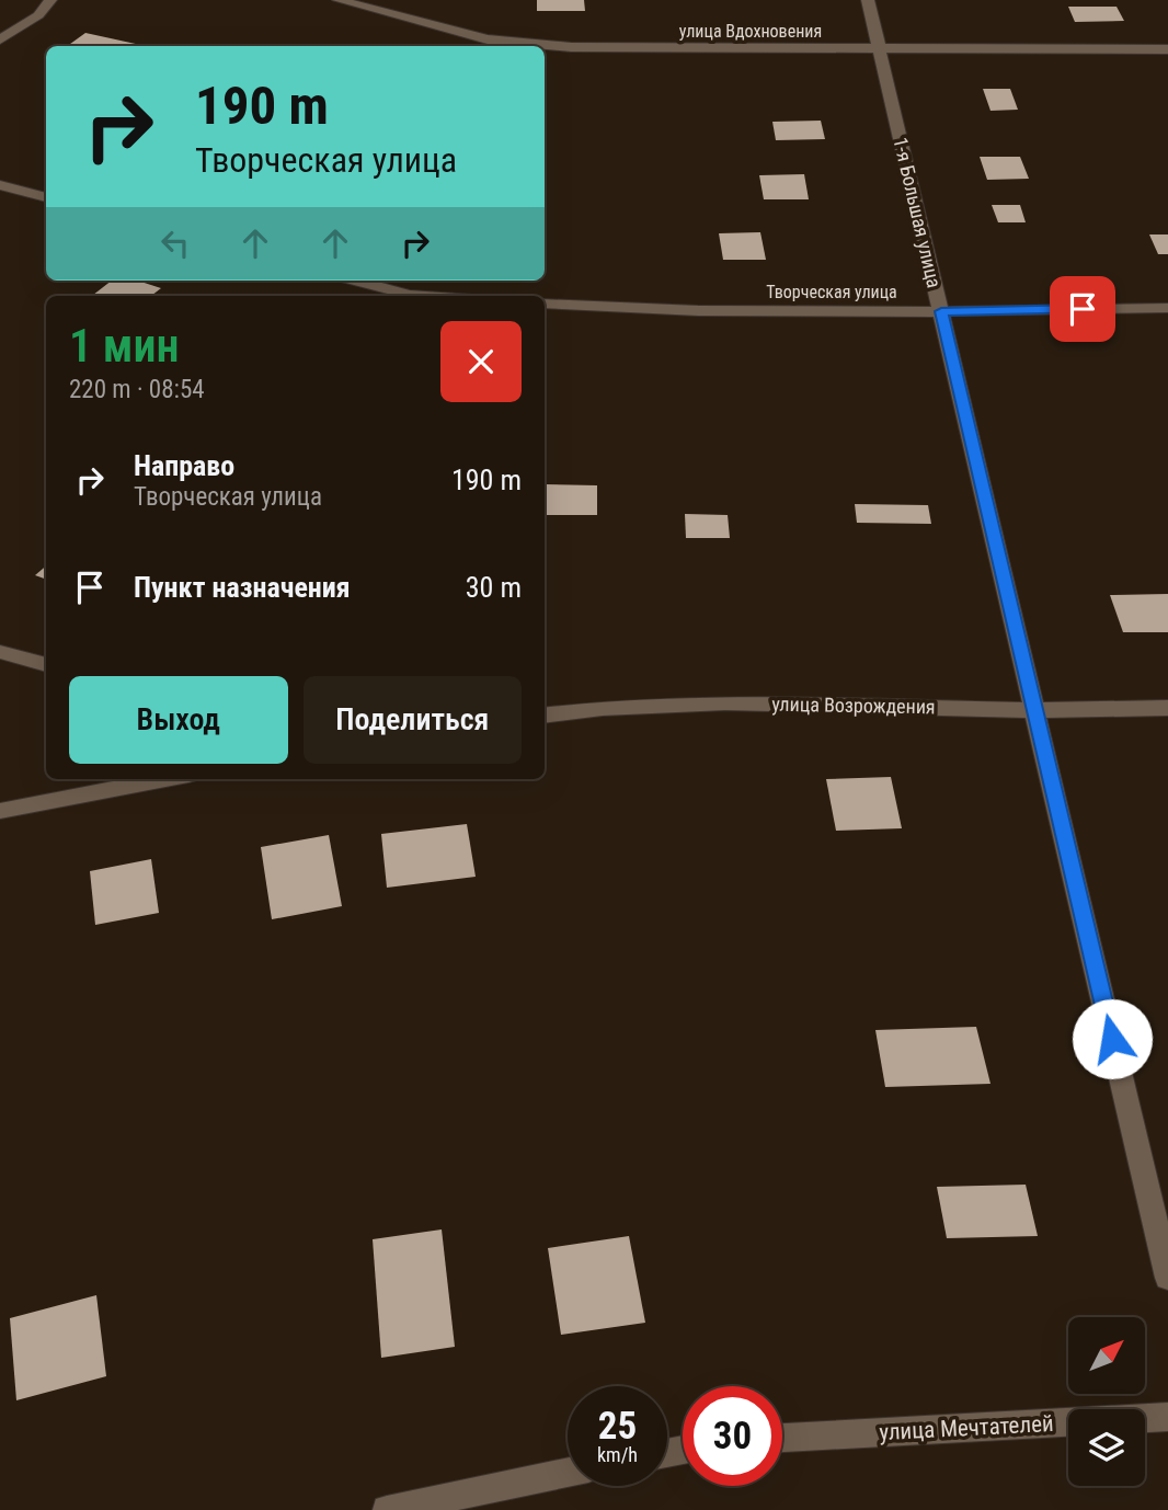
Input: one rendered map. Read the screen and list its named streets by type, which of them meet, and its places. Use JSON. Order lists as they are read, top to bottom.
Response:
{
  "streets": {
    "street": [
      "улица Вдохновения",
      "1-я Большая улица",
      "Творческая улица",
      "улица Возрождения",
      "улица Мечтателей"
    ]
  },
  "crossings": [
    ["улица Вдохновения", "1-я Большая улица"],
    ["1-я Большая улица", "Творческая улица"],
    ["1-я Большая улица", "улица Возрождения"]
  ],
  "north": "top right",
  "page": {
    "turn": ["190 m", "Творческая улица"],
    "heading": ["1 мин", "220 m · 08:54"],
    "list": [
      {
        "name": "Направо",
        "note": "Творческая улица",
        "value": "190 m"
      },
      {
        "name": "Пункт назначения",
        "value": "30 m"
      }
    ],
    "buttons": ["Выход", "Поделиться"],
    "speed": "25 km/h",
    "limit": "30"
  }
}
